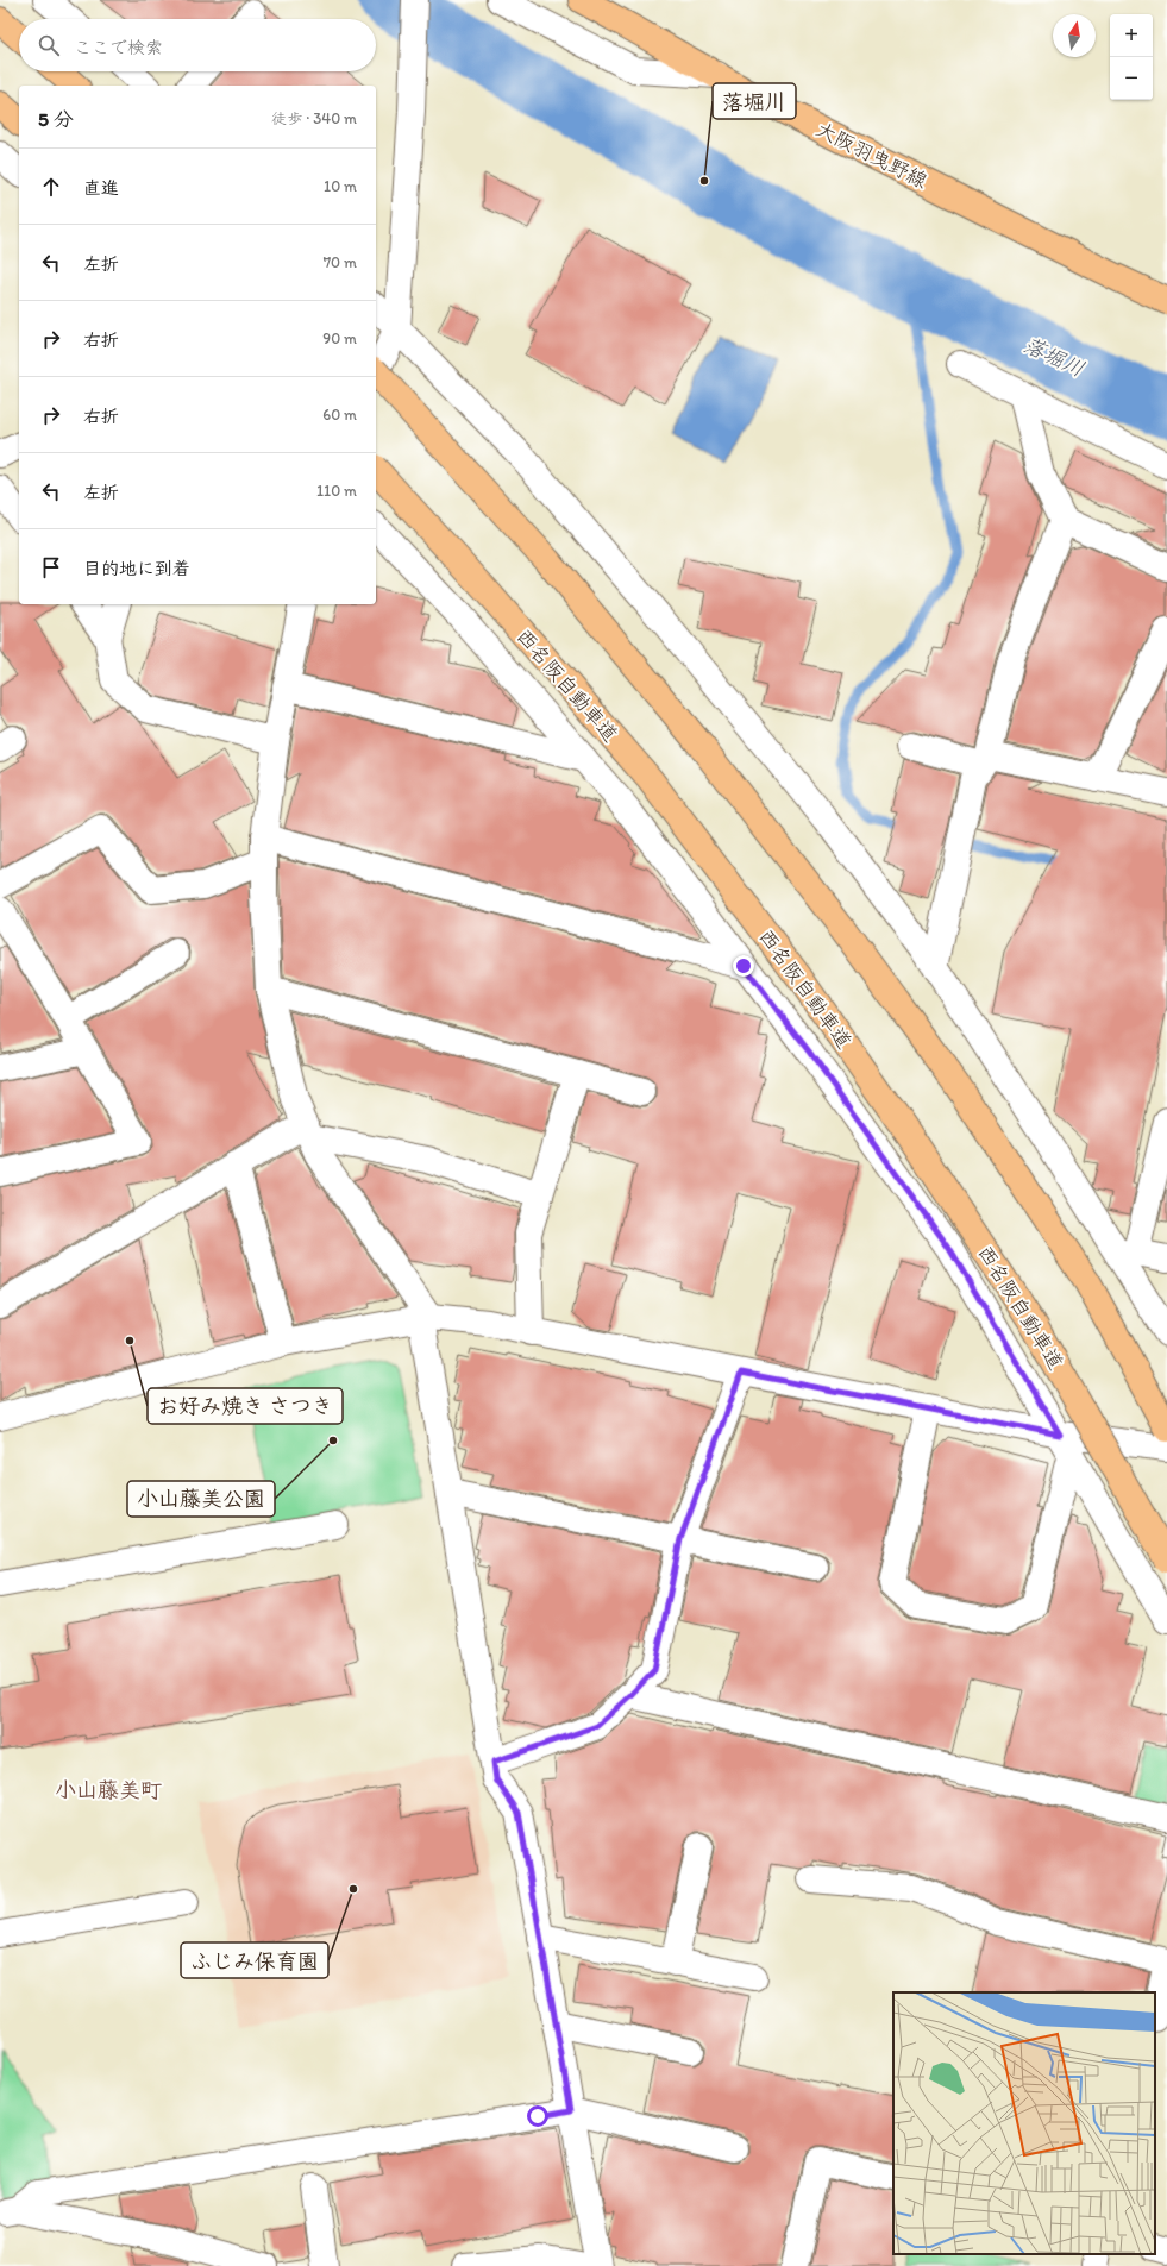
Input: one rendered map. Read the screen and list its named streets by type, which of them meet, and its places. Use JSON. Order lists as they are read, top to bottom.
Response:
{
  "streets": {
    "main road": ["大阪羽曳野線", "西名阪自動車道"]
  },
  "districts": ["小山藤美町"],
  "water": ["落堀川"],
  "places": [
    "落堀川",
    "お好み焼き さつき",
    "小山藤美公園",
    "ふじみ保育園"
  ],
  "north": "top",
  "page": {
    "map_buttons": ["+", "−"],
    "search": "ここで検索",
    "heading": ["5 分", "徒歩 · 340 m"],
    "list": [
      ["直進", "10 m"],
      ["左折", "70 m"],
      ["右折", "90 m"],
      ["右折", "60 m"],
      ["左折", "110 m"],
      "目的地に到着"
    ]
  }
}
